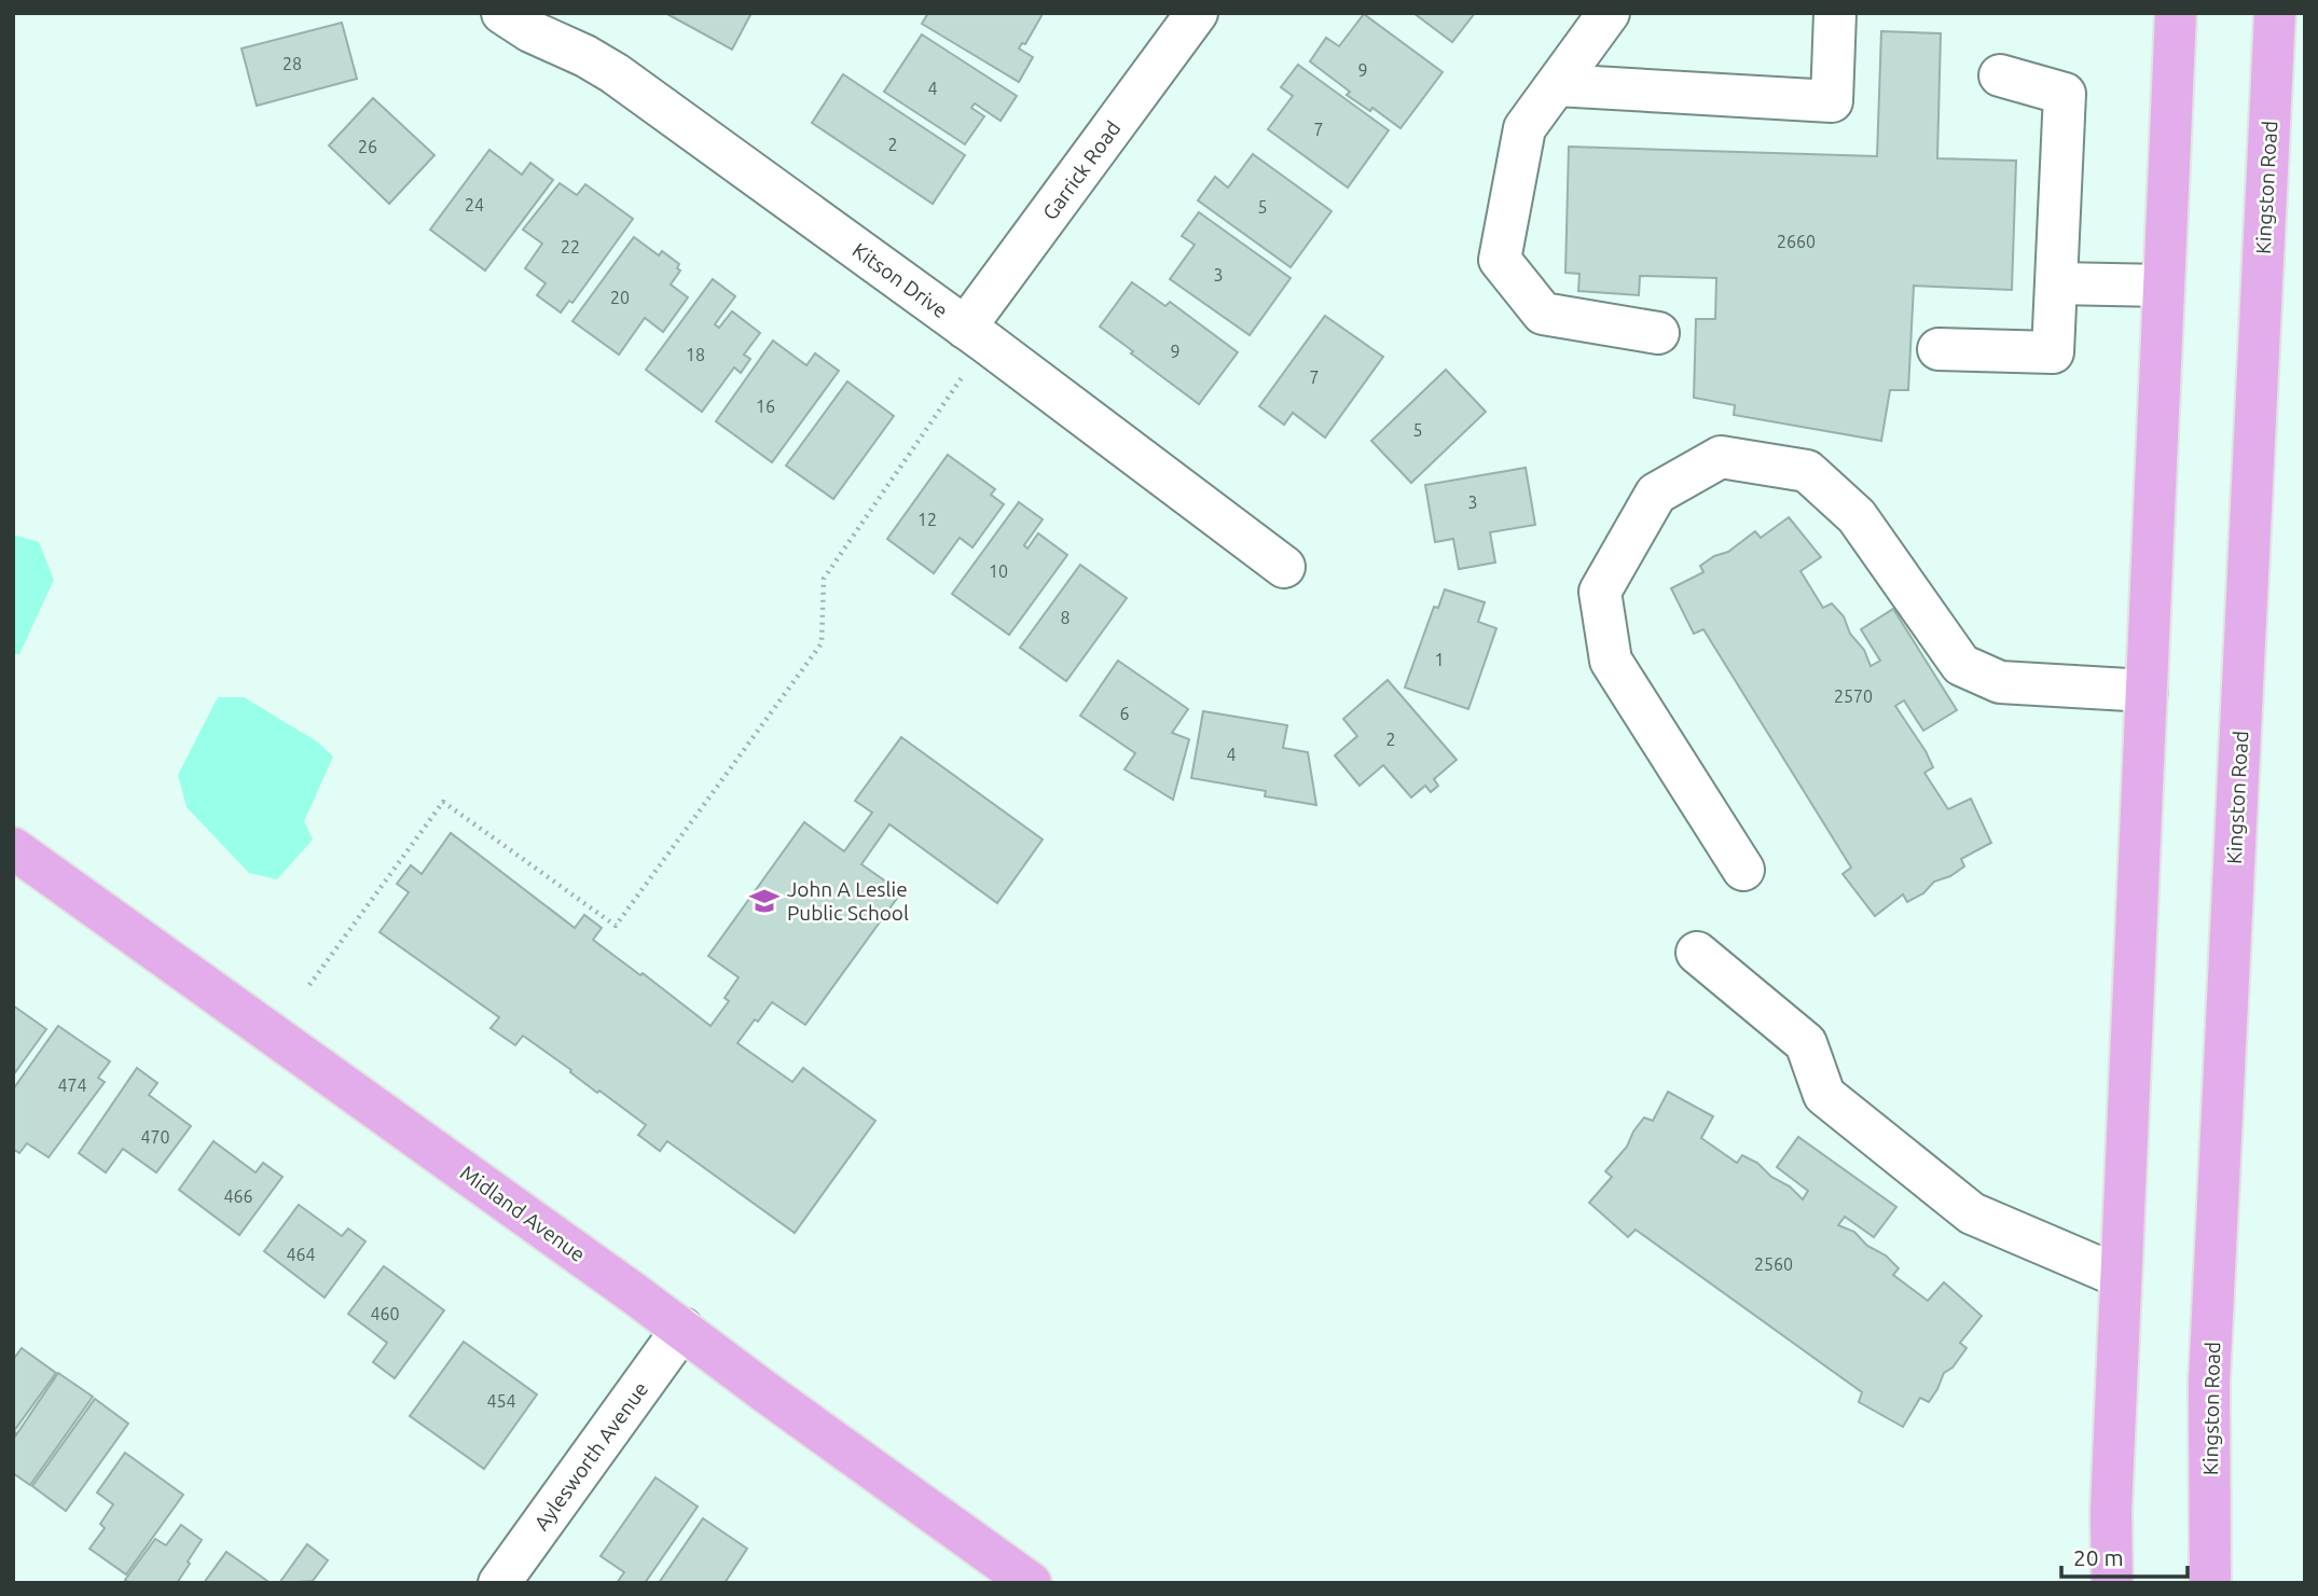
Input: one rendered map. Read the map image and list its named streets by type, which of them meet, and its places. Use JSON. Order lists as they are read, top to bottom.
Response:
{
  "streets": {
    "main road": ["Kingston Road", "Midland Avenue"],
    "street": ["Garrick Road", "Kitson Drive", "Aylesworth Avenue"]
  },
  "crossings": [
    ["Garrick Road", "Kitson Drive"],
    ["Midland Avenue", "Aylesworth Avenue"]
  ],
  "places": {
    "school or university": ["John A Leslie Public School"]
  },
  "house_numbers": [
    "28",
    "9",
    "4",
    "7",
    "2",
    "26",
    "24",
    "5",
    "2660",
    "22",
    "3",
    "20",
    "9",
    "18",
    "7",
    "16",
    "5",
    "3",
    "12",
    "10",
    "8",
    "1",
    "2570",
    "6",
    "2",
    "4",
    "474",
    "470",
    "466",
    "464",
    "2560",
    "460",
    "454"
  ],
  "scale_bar": "20 m"
}
